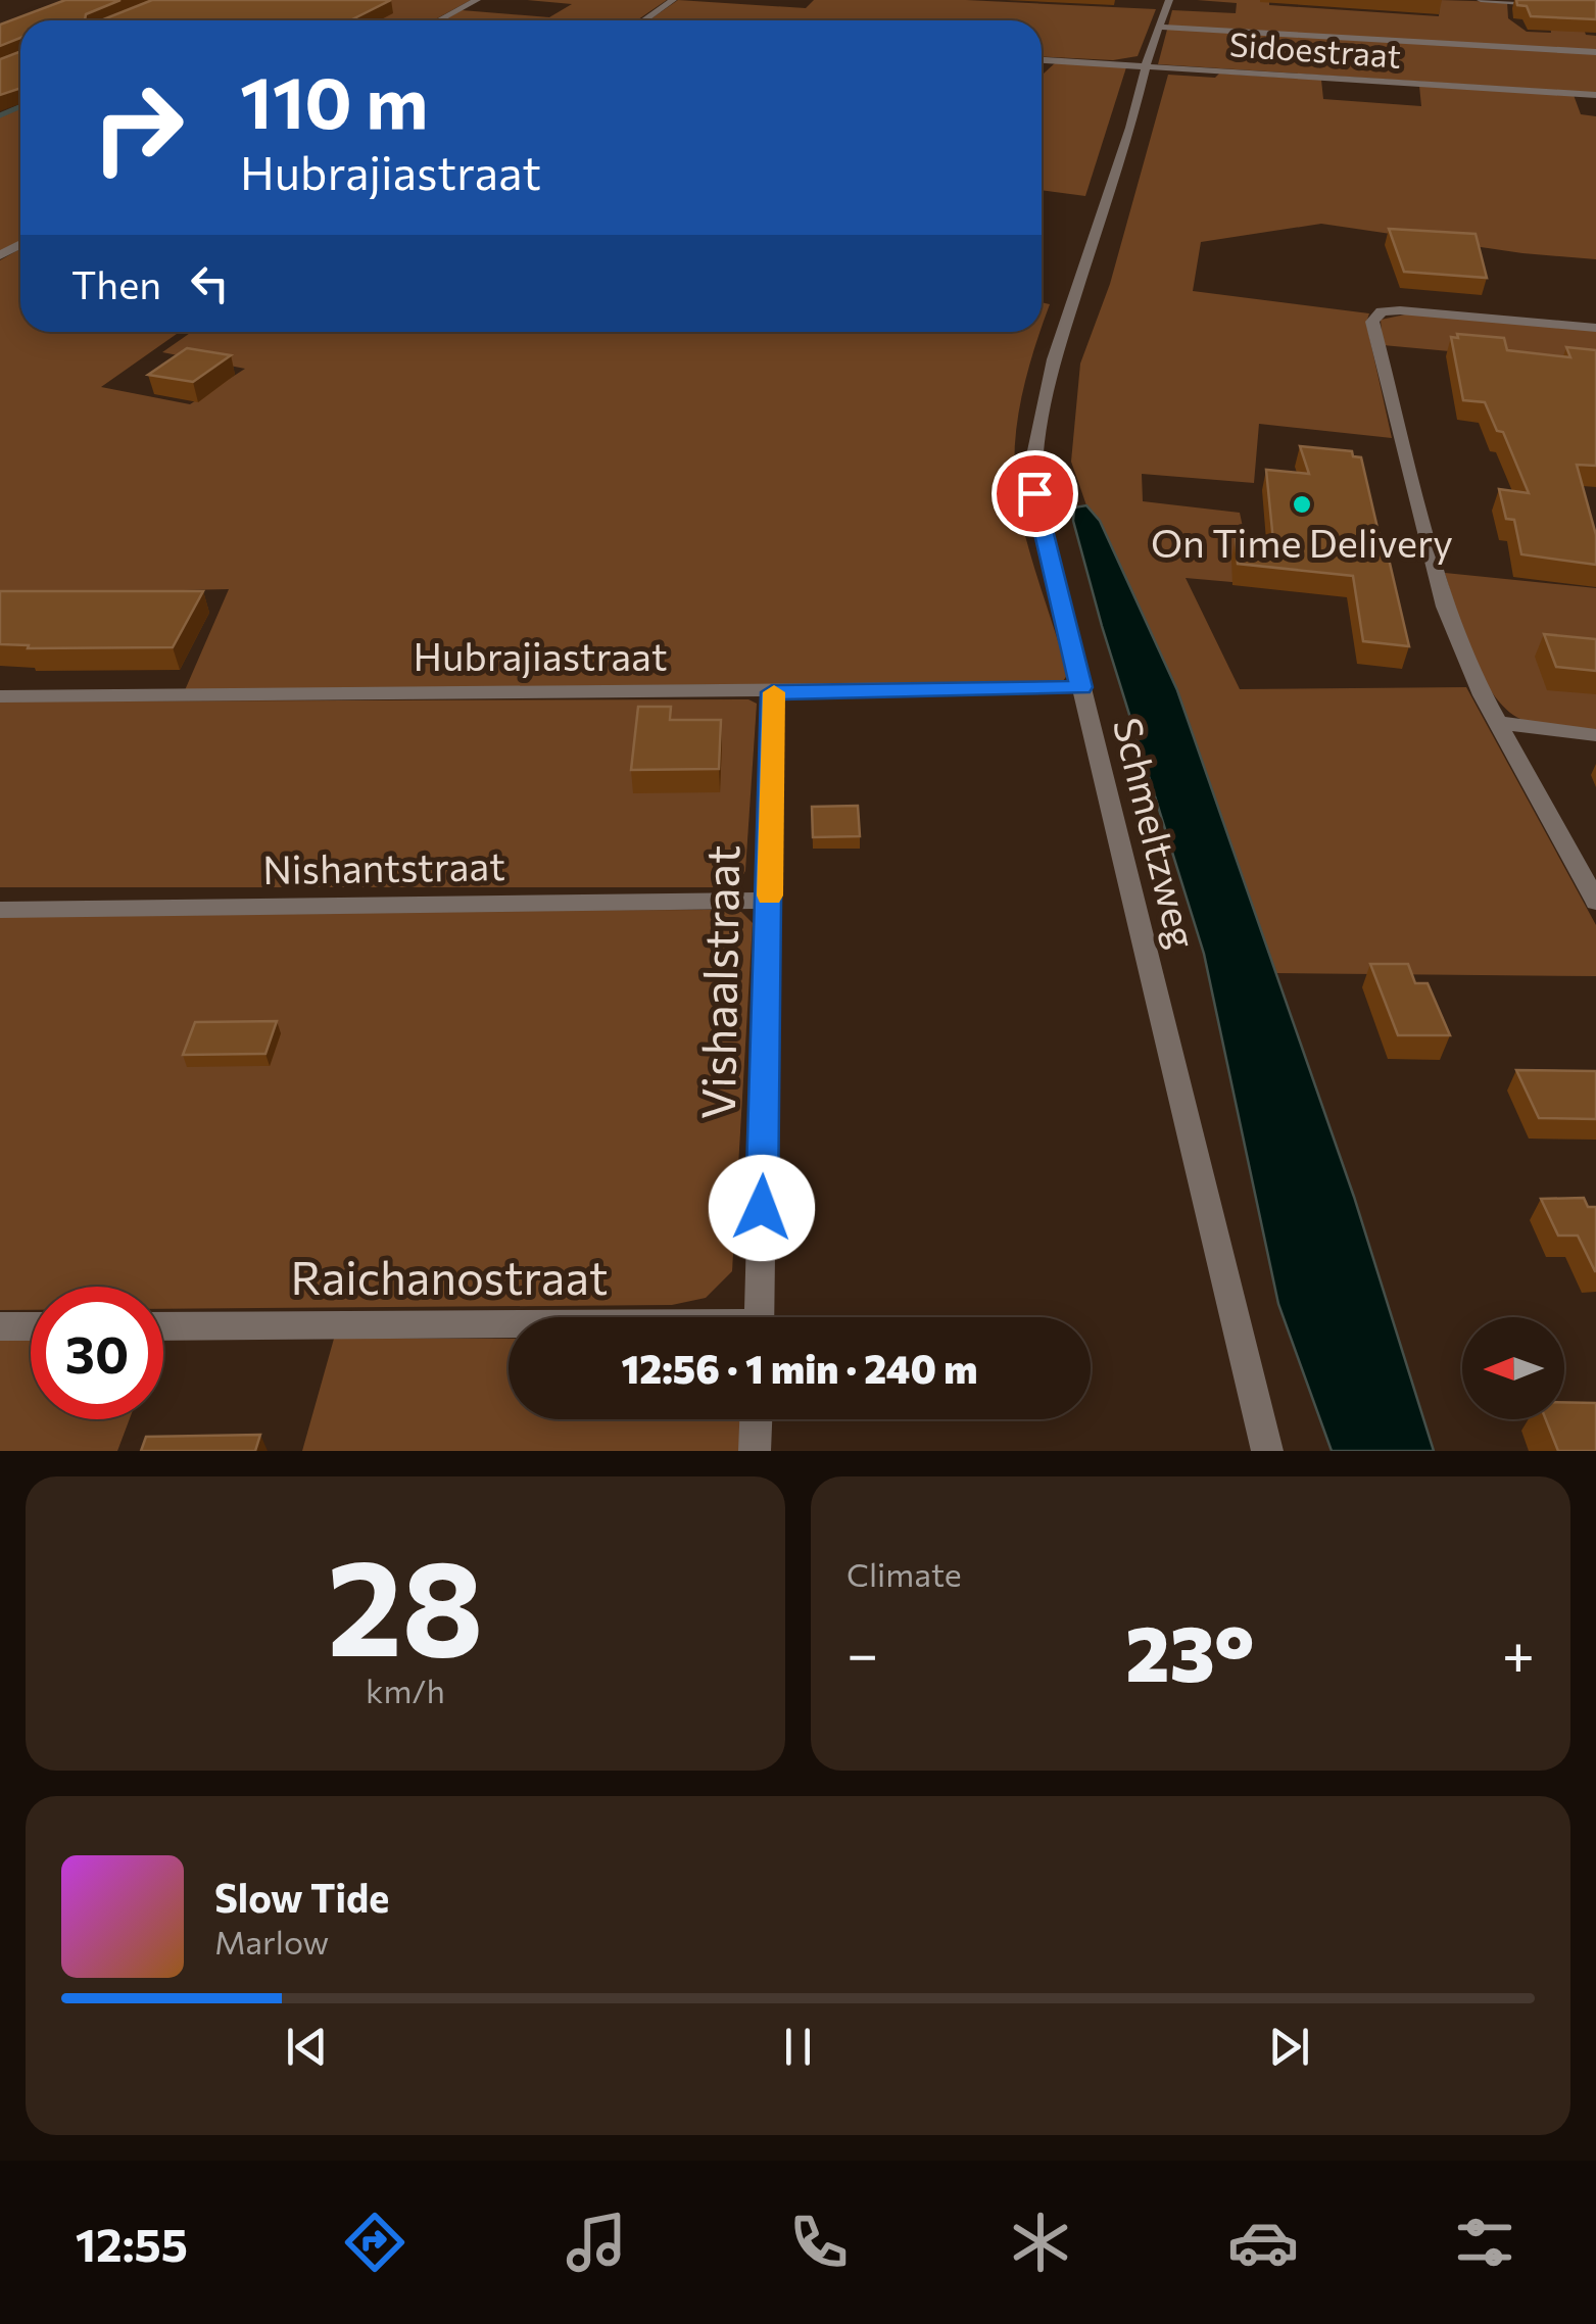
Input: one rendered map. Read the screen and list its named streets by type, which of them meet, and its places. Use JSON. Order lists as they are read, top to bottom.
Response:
{
  "streets": {
    "street": [
      "Sidoestraat",
      "Hubrajiastraat",
      "Schmeltzweg",
      "Nishantstraat",
      "Vishaalstraat",
      "Raichanostraat"
    ]
  },
  "crossings": [
    ["Sidoestraat", "Schmeltzweg"],
    ["Hubrajiastraat", "Schmeltzweg"],
    ["Hubrajiastraat", "Vishaalstraat"],
    ["Nishantstraat", "Vishaalstraat"]
  ],
  "places": ["On Time Delivery"],
  "north": "left",
  "page": {
    "turn": ["110 m", "Hubrajiastraat"],
    "then": "Then",
    "limit": "30",
    "trip": "12:56 · 1 min · 240 m",
    "tile": [
      ["28", "km/h"],
      "Climate"
    ],
    "heat": ["−", "23°", "+"],
    "song": ["Slow Tide", "Marlow"],
    "tabs": "12:55"
  }
}
